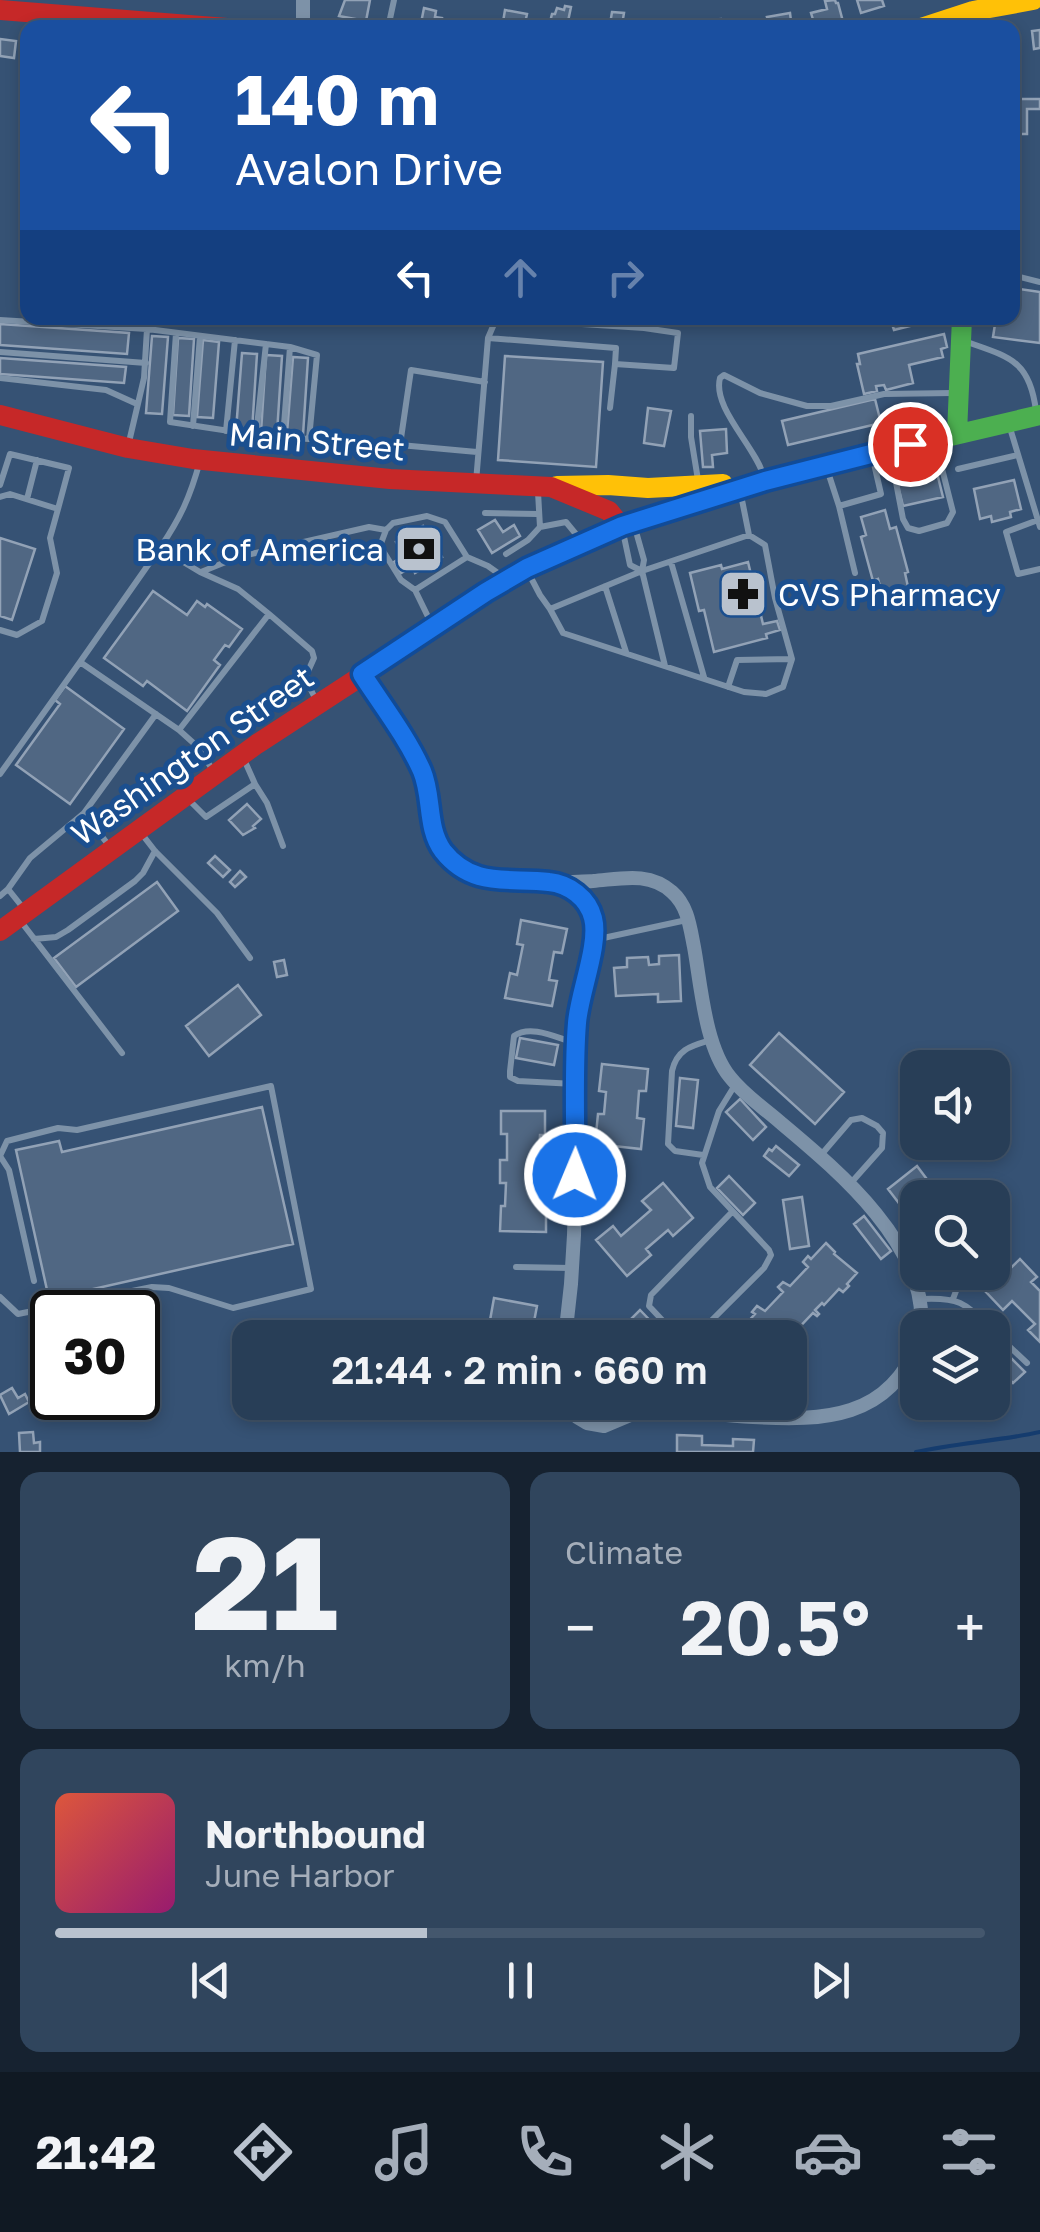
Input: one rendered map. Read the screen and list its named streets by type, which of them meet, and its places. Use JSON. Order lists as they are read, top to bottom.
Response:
{
  "streets": {
    "main road": ["Main Street", "Washington Street"]
  },
  "crossings": [
    ["Main Street", "Washington Street"]
  ],
  "places": {
    "bank": ["Bank of America"],
    "pharmacy": ["CVS Pharmacy"]
  },
  "page": {
    "turn": ["140 m", "Avalon Drive"],
    "limit": "30",
    "trip": "21:44 · 2 min · 660 m",
    "tile": [
      ["21", "km/h"],
      "Climate"
    ],
    "heat": ["−", "20.5°", "+"],
    "song": ["Northbound", "June Harbor"],
    "tabs": "21:42"
  }
}
